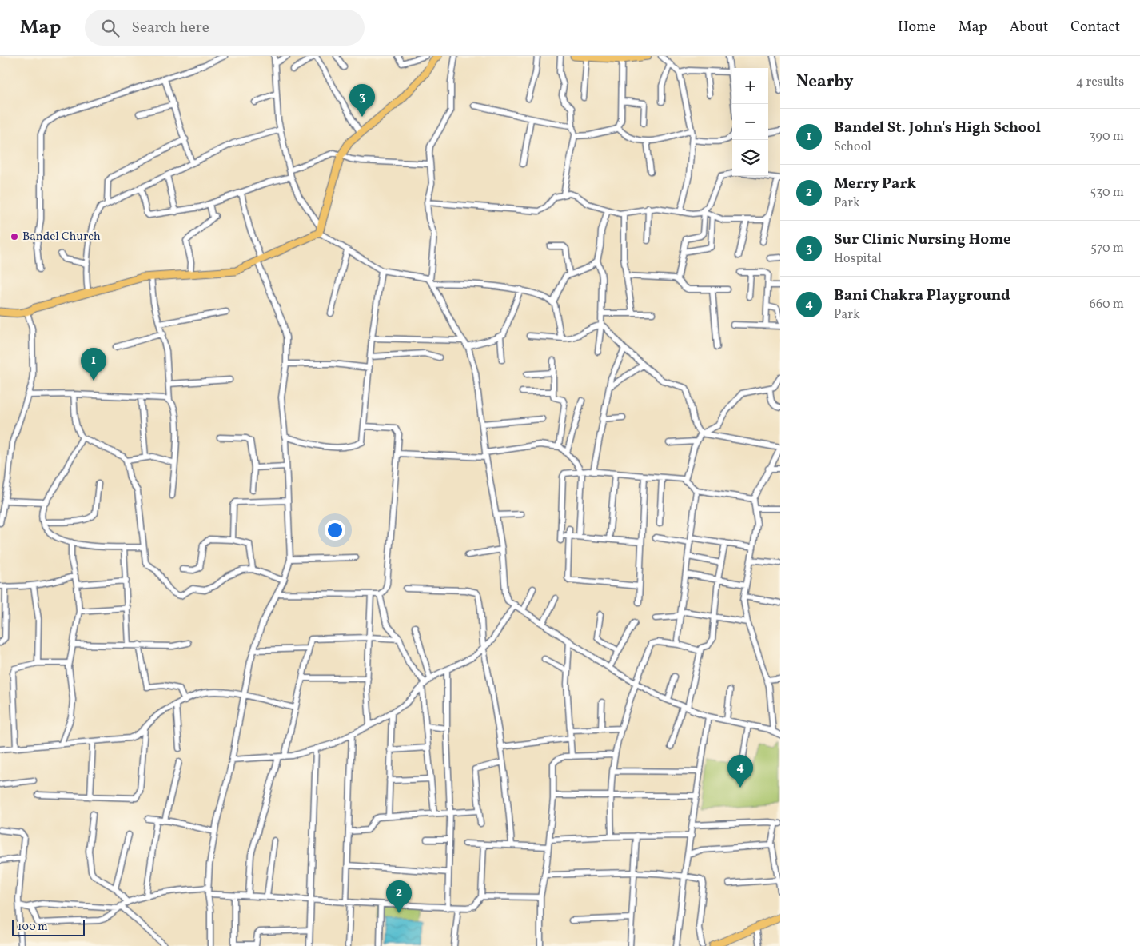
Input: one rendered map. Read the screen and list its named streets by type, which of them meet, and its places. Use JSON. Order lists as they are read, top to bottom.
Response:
{
  "places": ["Bandel Church"],
  "scale_bar": "100 m",
  "page": {
    "header": "Map",
    "search": "Search here",
    "nav": [
      "Home",
      "Map",
      "About",
      "Contact"
    ],
    "heading": ["Nearby", "4 results"],
    "map_buttons": ["+", "−"],
    "pins": [
      "3",
      "1",
      "4",
      "2"
    ],
    "list": [
      {
        "mark": "1",
        "name": "Bandel St. John's High School",
        "note": "School",
        "value": "390 m"
      },
      {
        "mark": "2",
        "name": "Merry Park",
        "note": "Park",
        "value": "530 m"
      },
      {
        "mark": "3",
        "name": "Sur Clinic Nursing Home",
        "note": "Hospital",
        "value": "570 m"
      },
      {
        "mark": "4",
        "name": "Bani Chakra Playground",
        "note": "Park",
        "value": "660 m"
      }
    ],
    "scale": "100 m"
  }
}
